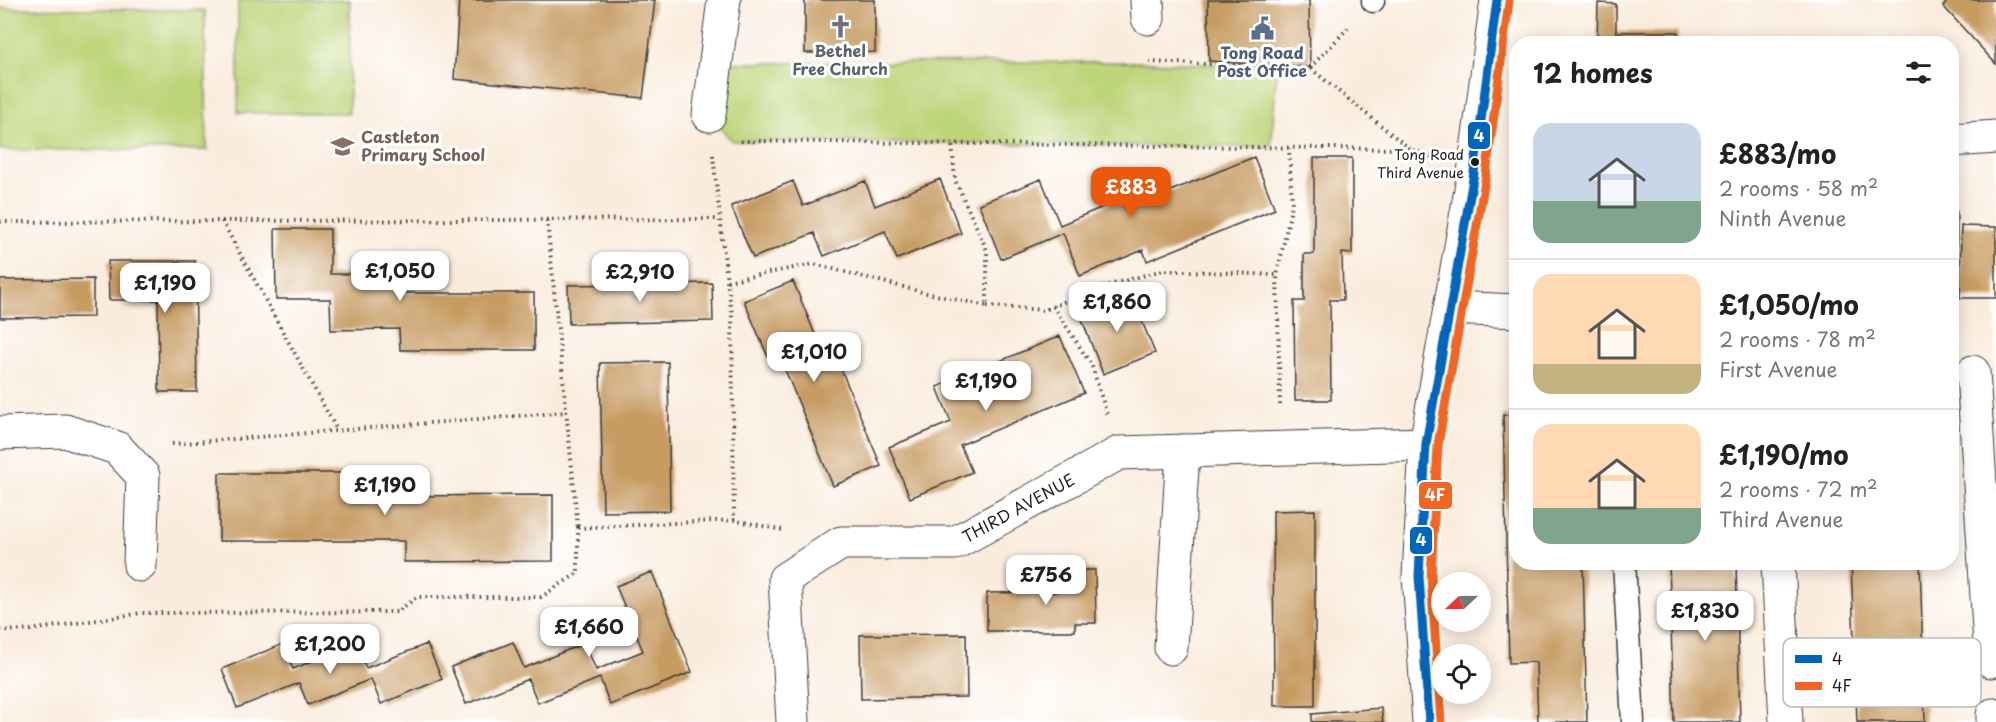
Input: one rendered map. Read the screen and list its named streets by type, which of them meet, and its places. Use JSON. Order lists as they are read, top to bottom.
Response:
{
  "streets": {
    "street": ["THIRD AVENUE"]
  },
  "places": {
    "church": ["Bethel Free Church"],
    "public building": ["Tong Road Post Office"],
    "school or university": ["Castleton Primary School"],
    "other": ["Tong Road Third Avenue"]
  },
  "lines": ["transit line 4", "transit line 4F"],
  "legend": ["4", "4F"],
  "north": "left",
  "page": {
    "heading": "12 homes",
    "list": [
      {
        "name": "£883/mo",
        "note": "2 rooms · 58 m² · Ninth Avenue"
      },
      {
        "name": "£1,050/mo",
        "note": "2 rooms · 78 m² · First Avenue"
      },
      {
        "name": "£1,190/mo",
        "note": "2 rooms · 72 m² · Third Avenue"
      }
    ],
    "price": [
      "£883",
      "£1,050",
      "£2,910",
      "£1,190",
      "£1,860",
      "£1,010",
      "£1,190",
      "£1,190",
      "£756",
      "£1,830",
      "£1,660",
      "£1,200"
    ]
  }
}
